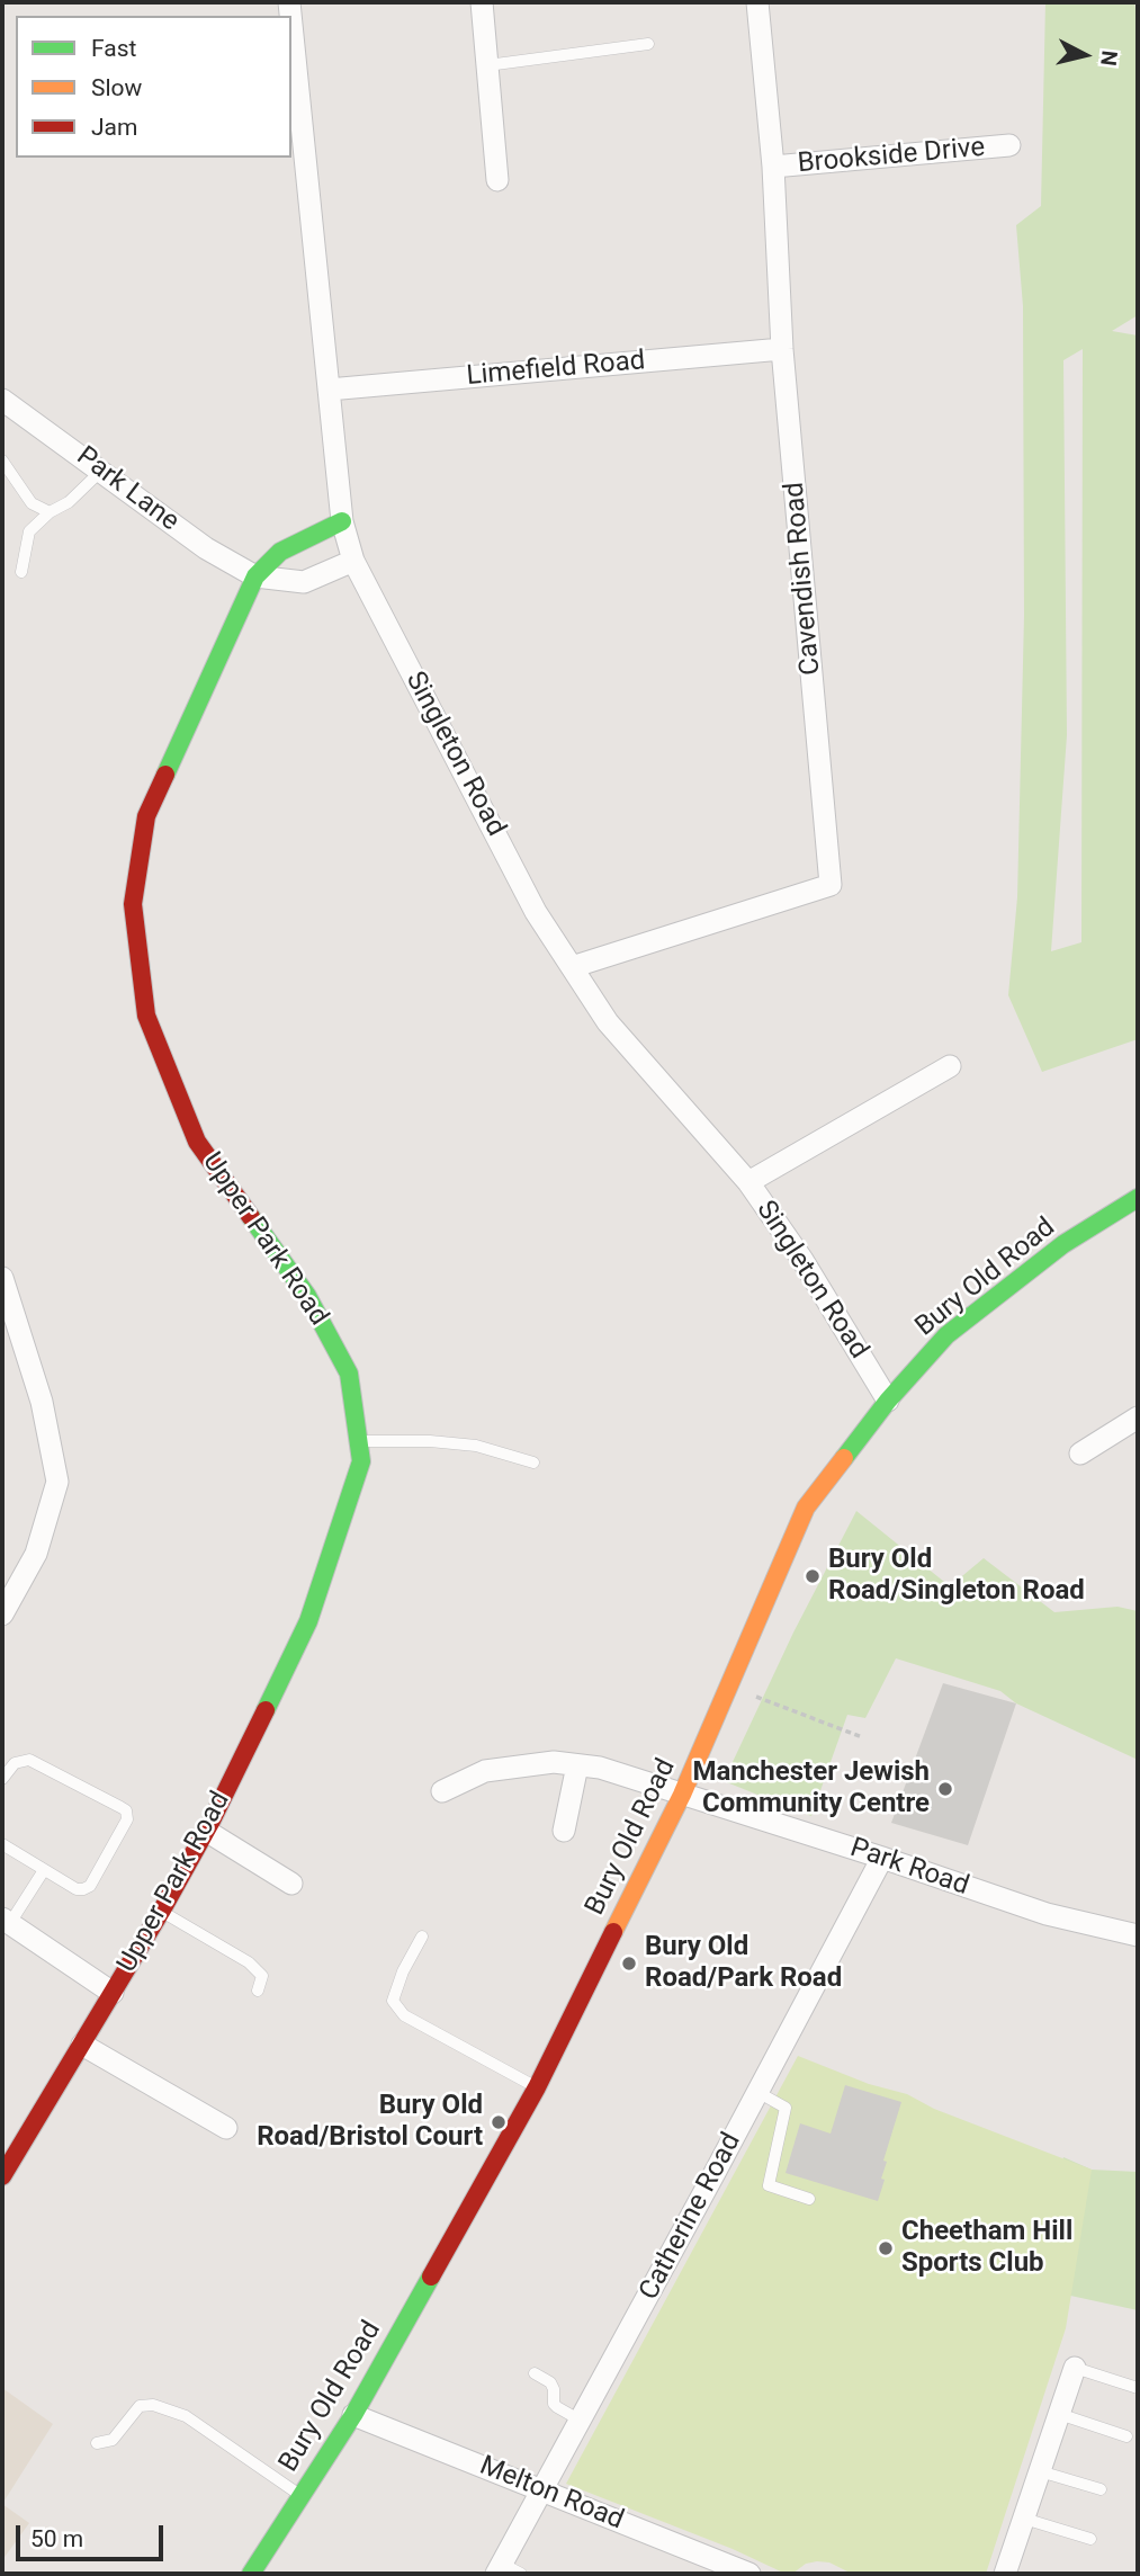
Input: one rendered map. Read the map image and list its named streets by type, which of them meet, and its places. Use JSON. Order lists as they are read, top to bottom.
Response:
{
  "streets": {
    "street": [
      "Brookside Drive",
      "Limefield Road",
      "Park Lane",
      "Cavendish Road",
      "Singleton Road",
      "Upper Park Road",
      "Bury Old Road",
      "Park Road",
      "Catherine Road",
      "Melton Road"
    ]
  },
  "crossings": [
    ["Brookside Drive", "Cavendish Road"],
    ["Limefield Road", "Cavendish Road"],
    ["Limefield Road", "Singleton Road"],
    ["Park Lane", "Upper Park Road"],
    ["Cavendish Road", "Singleton Road"],
    ["Singleton Road", "Upper Park Road"],
    ["Singleton Road", "Bury Old Road"],
    ["Bury Old Road", "Park Road"],
    ["Bury Old Road", "Melton Road"],
    ["Park Road", "Catherine Road"],
    ["Catherine Road", "Melton Road"]
  ],
  "places": [
    "Bury Old Road/Singleton Road",
    "Manchester Jewish Community Centre",
    "Bury Old Road/Park Road",
    "Bury Old Road/Bristol Court",
    "Cheetham Hill Sports Club"
  ],
  "legend": ["Fast", "Slow", "Jam"],
  "scale_bar": "50 m",
  "north": "right"
}
